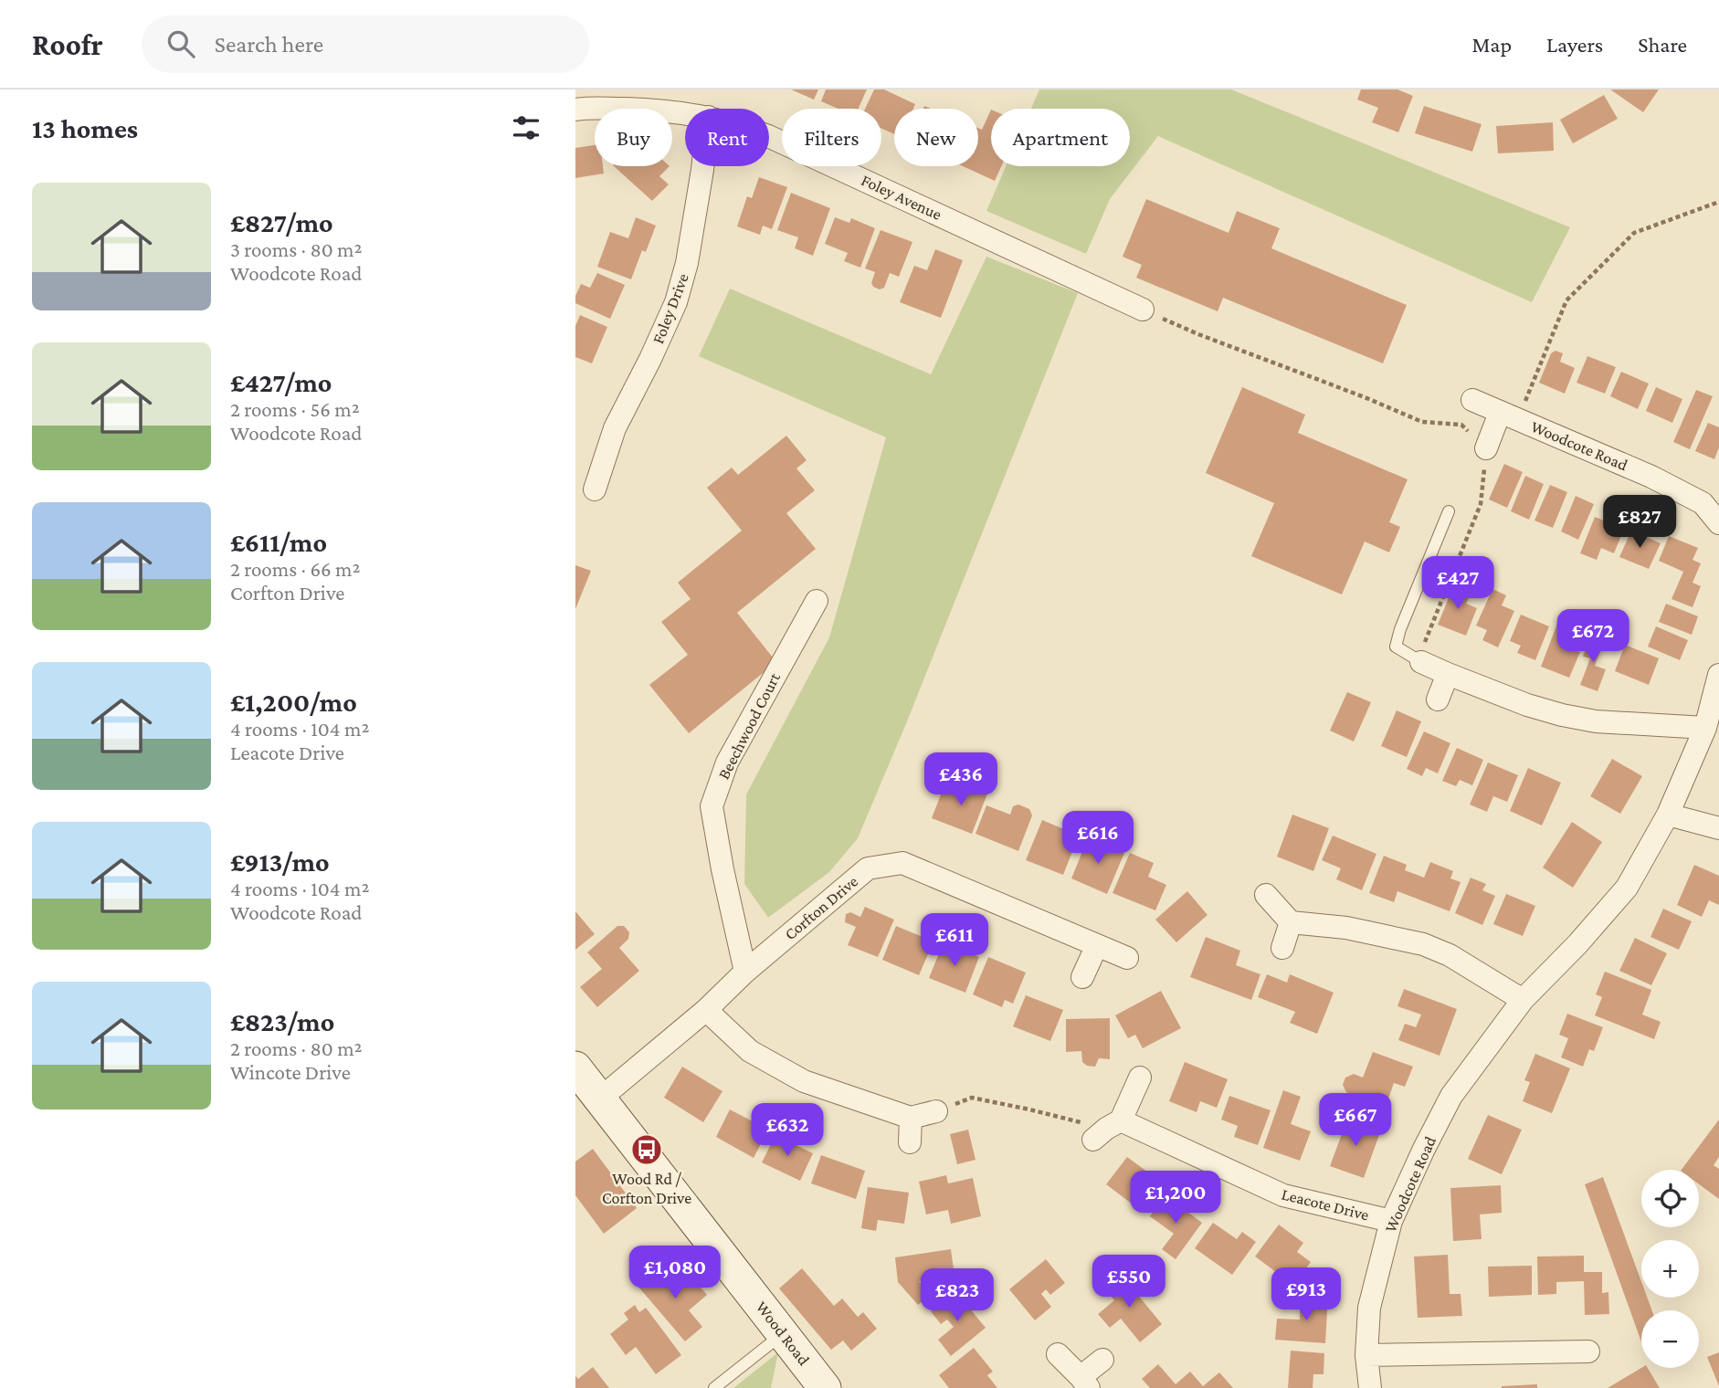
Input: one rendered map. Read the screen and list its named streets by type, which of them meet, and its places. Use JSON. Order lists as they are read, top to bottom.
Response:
{
  "streets": {
    "street": [
      "Foley Avenue",
      "Foley Drive",
      "Woodcote Road",
      "Beechwood Court",
      "Corfton Drive",
      "Leacote Drive",
      "Wood Road"
    ]
  },
  "crossings": [
    ["Woodcote Road", "Leacote Drive"],
    ["Beechwood Court", "Corfton Drive"],
    ["Corfton Drive", "Wood Road"]
  ],
  "places": {
    "bus stop": ["Wood Rd / Corfton Drive"]
  },
  "page": {
    "header": "Roofr",
    "search": "Search here",
    "nav": ["Map", "Layers", "Share"],
    "heading": "13 homes",
    "chip": [
      "Buy",
      "Rent",
      "Filters",
      "New",
      "Apartment"
    ],
    "list": [
      {
        "name": "£827/mo",
        "note": "3 rooms · 80 m² · Woodcote Road"
      },
      {
        "name": "£427/mo",
        "note": "2 rooms · 56 m² · Woodcote Road"
      },
      {
        "name": "£611/mo",
        "note": "2 rooms · 66 m² · Corfton Drive"
      },
      {
        "name": "£1,200/mo",
        "note": "4 rooms · 104 m² · Leacote Drive"
      },
      {
        "name": "£913/mo",
        "note": "4 rooms · 104 m² · Woodcote Road"
      },
      {
        "name": "£823/mo",
        "note": "2 rooms · 80 m² · Wincote Drive"
      }
    ],
    "price": [
      "£827",
      "£427",
      "£672",
      "£436",
      "£616",
      "£611",
      "£667",
      "£632",
      "£1,200",
      "£1,080",
      "£550",
      "£913",
      "£823"
    ],
    "map_buttons": ["+", "−"]
  }
}
